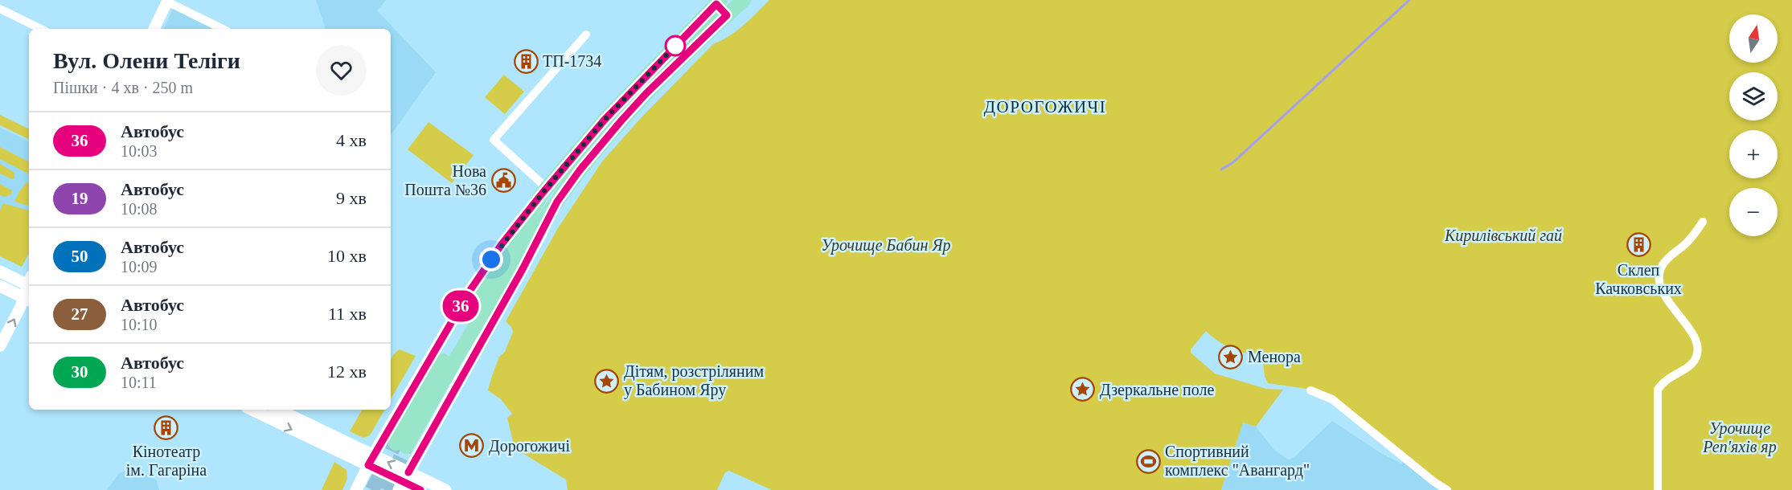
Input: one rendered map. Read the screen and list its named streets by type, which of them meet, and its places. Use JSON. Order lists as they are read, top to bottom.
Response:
{
  "districts": ["ДОРОГОЖИЧІ"],
  "parks": ["Кирилівський гай", "Урочище Бабин Яр", "Урочище Реп'яхів яр"],
  "places": {
    "building": ["ТП-1734", "Склеп Качковських", "Кінотеатр ім. Гагаріна"],
    "public building": ["Нова Пошта №36"],
    "place": ["Менора", "Дітям, розстріляним у Бабином Яру", "Дзеркальне поле"],
    "metro station": ["Дорогожичі"],
    "sports": ["Спортивний комплекс \"Авангард\""]
  },
  "lines": ["bus line 36"],
  "north": "top",
  "page": {
    "on_map": "36",
    "map_buttons": ["+", "−"],
    "heading": ["Вул. Олени Теліги", "Пішки · 4 хв · 250 m"],
    "list": [
      {
        "mark": "36",
        "name": "Автобус",
        "note": "10:03",
        "value": "4 хв"
      },
      {
        "mark": "19",
        "name": "Автобус",
        "note": "10:08",
        "value": "9 хв"
      },
      {
        "mark": "50",
        "name": "Автобус",
        "note": "10:09",
        "value": "10 хв"
      },
      {
        "mark": "27",
        "name": "Автобус",
        "note": "10:10",
        "value": "11 хв"
      },
      {
        "mark": "30",
        "name": "Автобус",
        "note": "10:11",
        "value": "12 хв"
      }
    ]
  }
}
